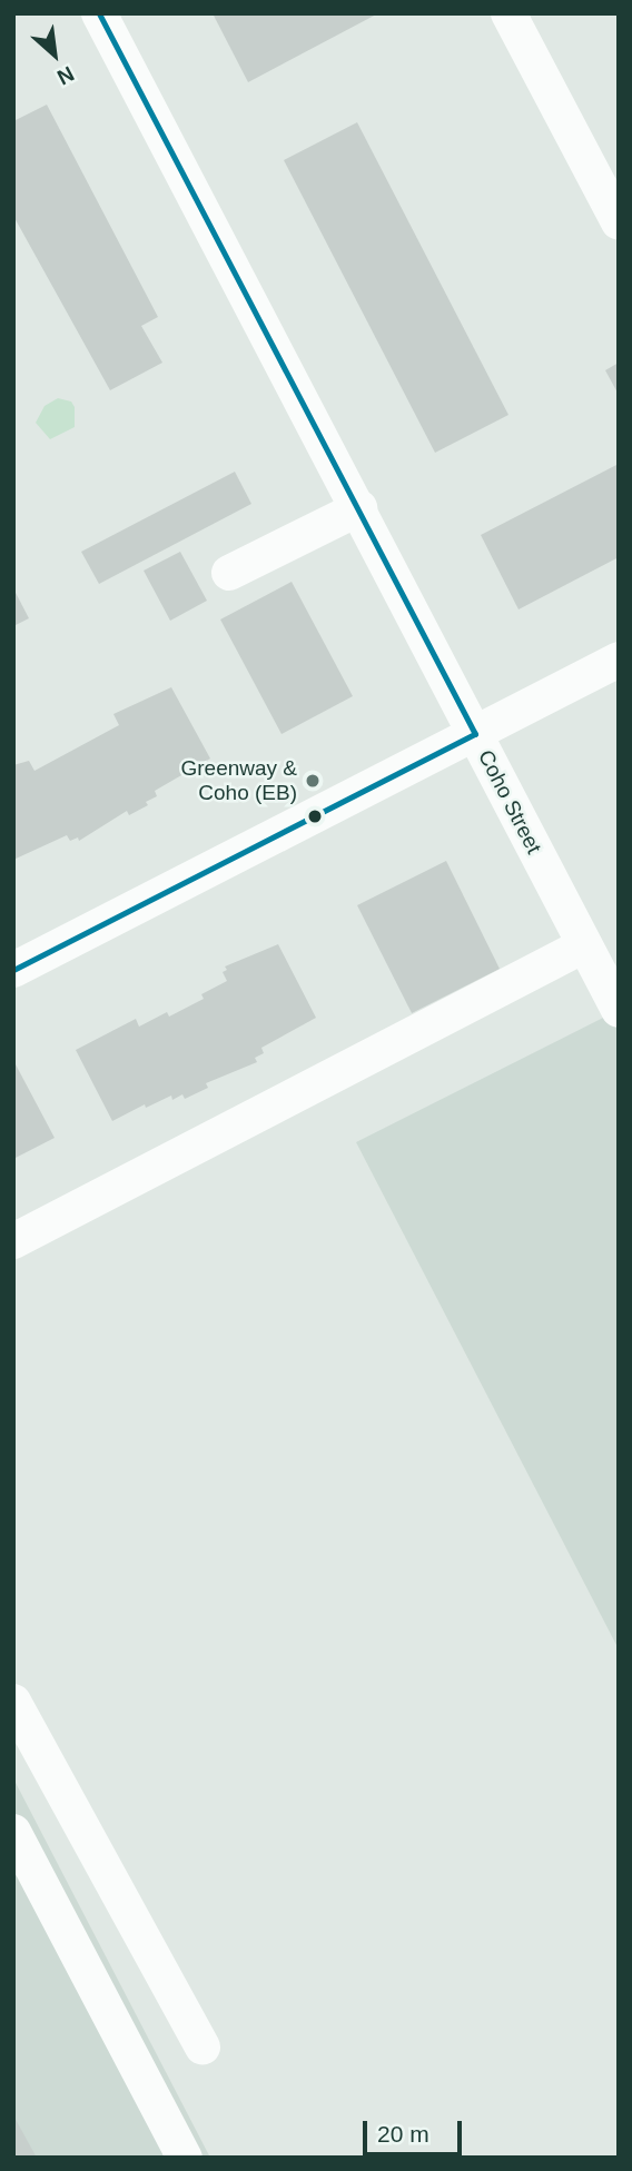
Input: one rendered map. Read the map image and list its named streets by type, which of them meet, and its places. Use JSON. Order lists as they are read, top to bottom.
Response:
{
  "streets": {
    "street": ["Coho Street"]
  },
  "places": ["Greenway & Coho (EB)"],
  "scale_bar": "20 m",
  "north": "bottom right"
}
